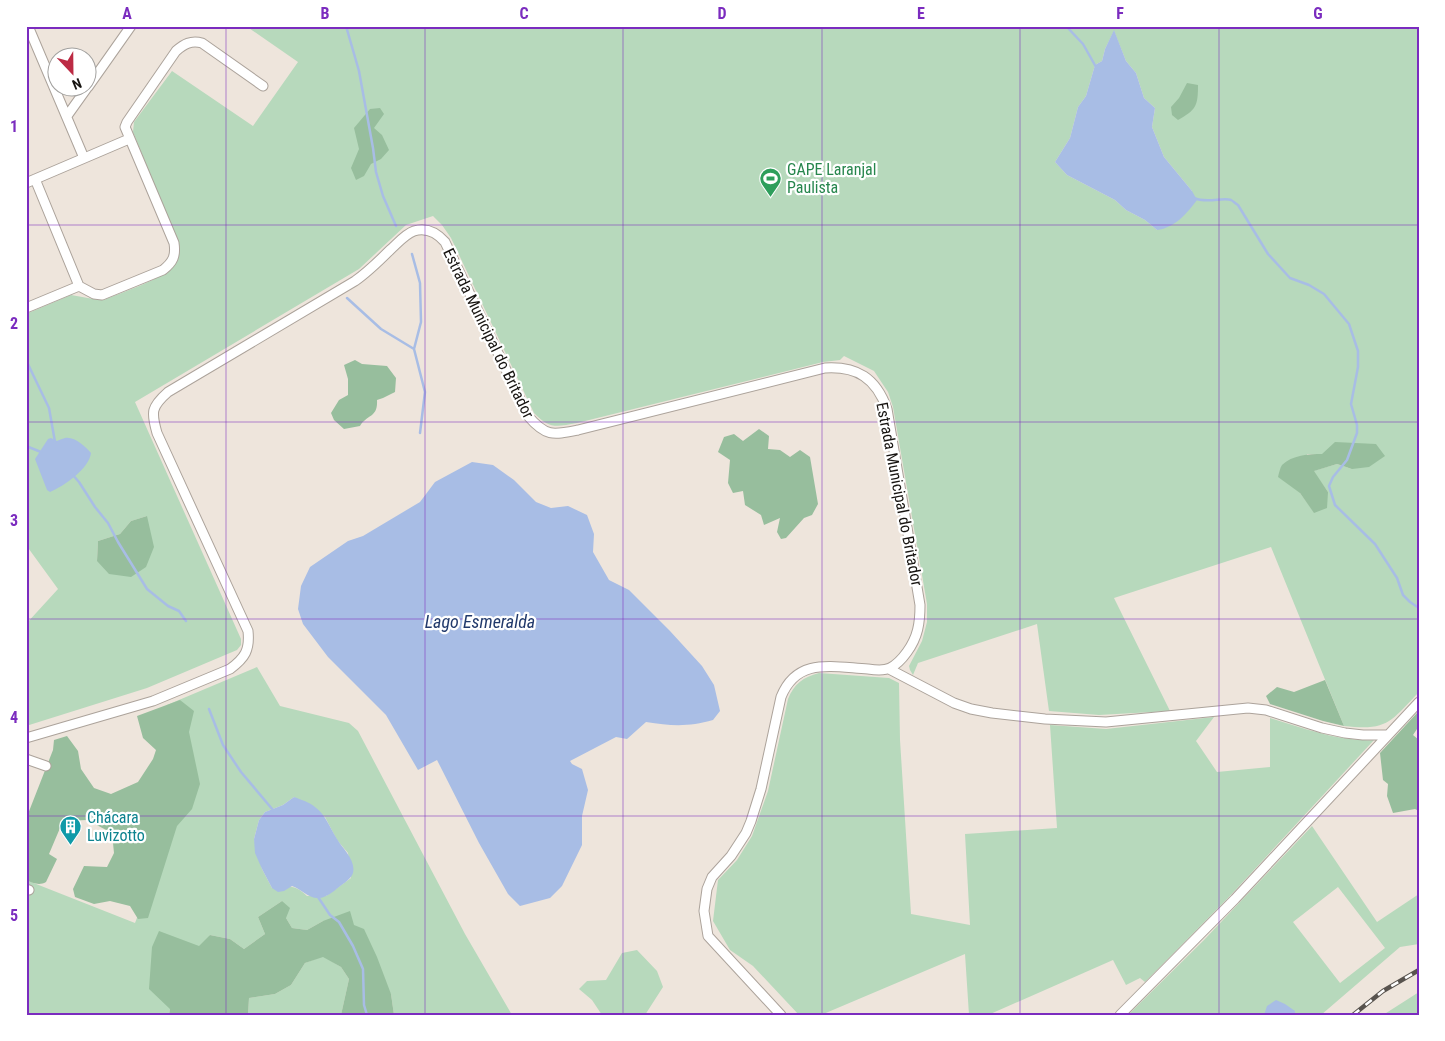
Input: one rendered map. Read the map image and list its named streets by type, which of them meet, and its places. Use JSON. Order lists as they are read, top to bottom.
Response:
{
  "streets": {
    "street": ["Estrada Municipal do Britador"]
  },
  "water": ["Lago Esmeralda"],
  "places": {
    "sports": ["GAPE Laranjal Paulista"],
    "building": ["Chácara Luvizotto"]
  },
  "north": "bottom",
  "grid": {
    "columns": [
      "A",
      "B",
      "C",
      "D",
      "E",
      "F",
      "G"
    ],
    "rows": [
      "1",
      "2",
      "3",
      "4",
      "5"
    ]
  }
}
